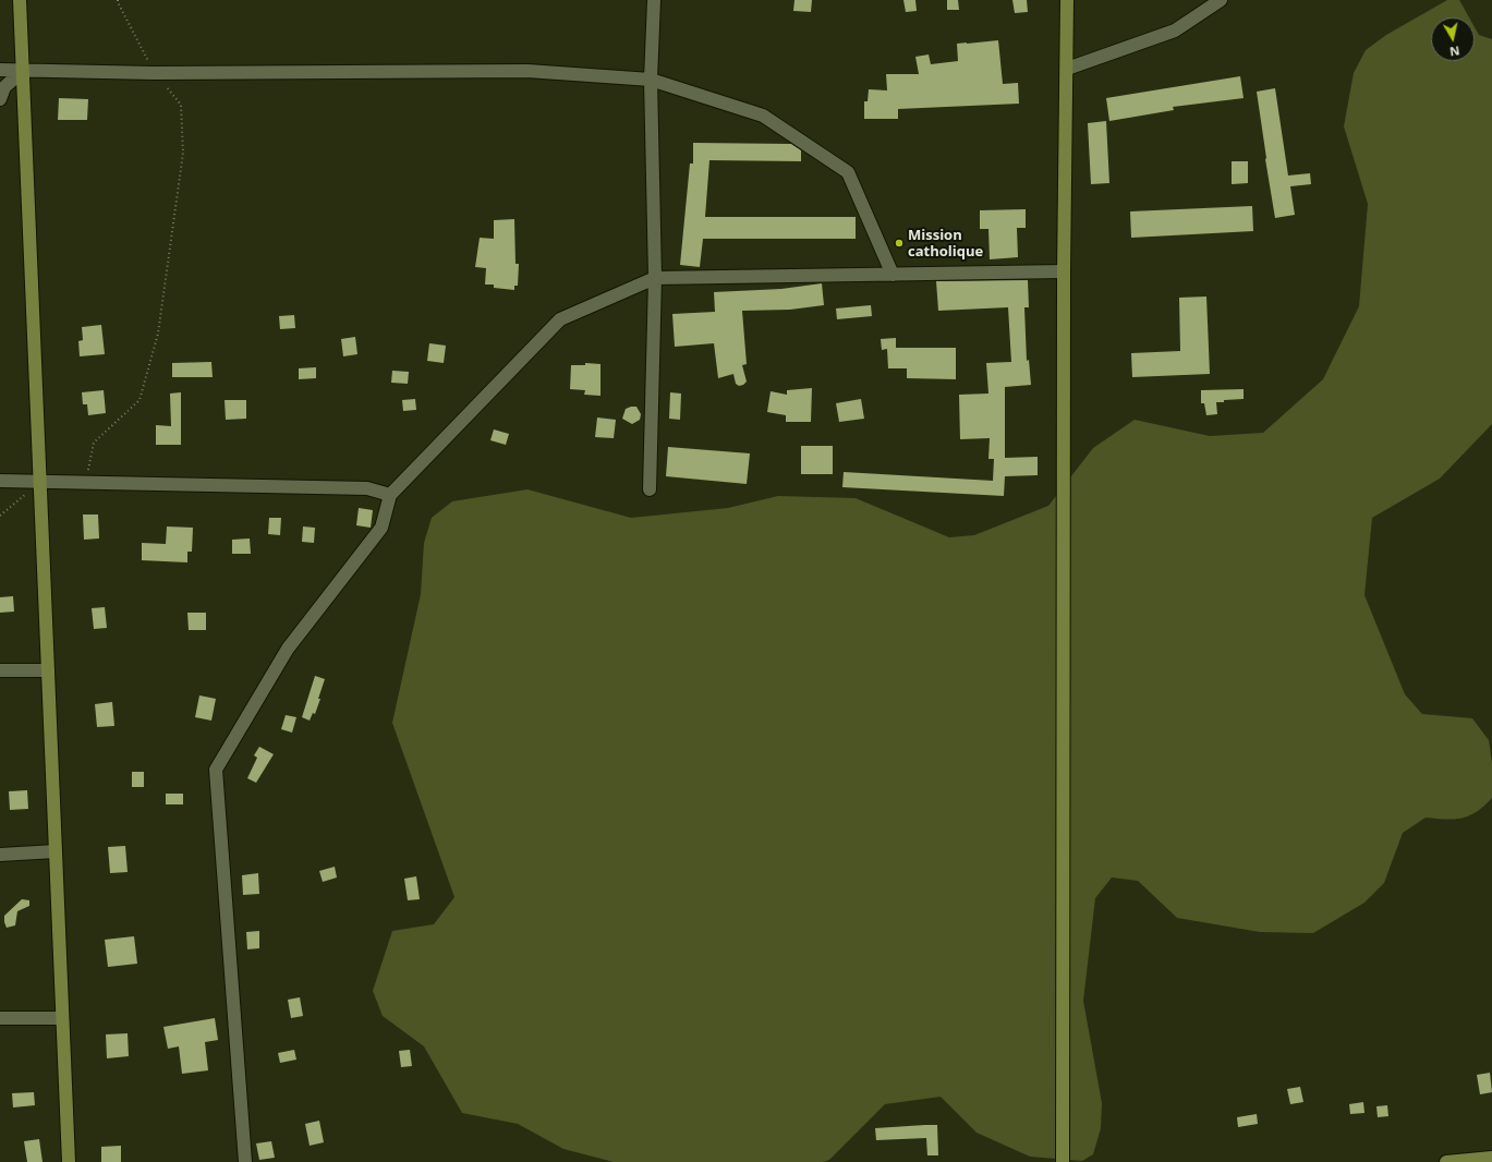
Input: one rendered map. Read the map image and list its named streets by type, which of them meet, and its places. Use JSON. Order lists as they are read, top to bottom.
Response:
{
  "places": ["Mission catholique"],
  "north": "bottom"
}
